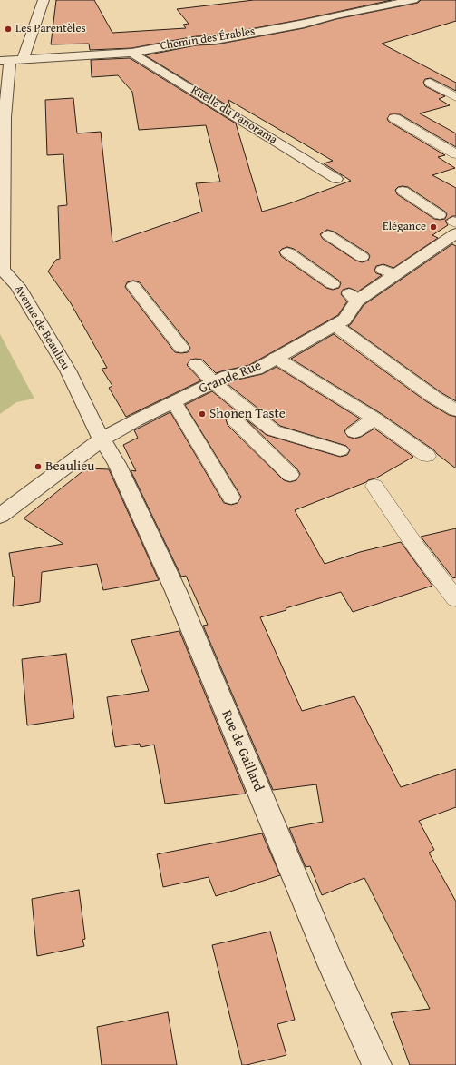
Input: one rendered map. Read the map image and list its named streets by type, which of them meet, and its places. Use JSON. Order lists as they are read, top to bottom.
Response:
{
  "streets": {
    "street": [
      "Chemin des Érables",
      "Ruelle du Panorama",
      "Avenue de Beaulieu",
      "Grande Rue",
      "Rue de Gaillard"
    ]
  },
  "crossings": [
    ["Chemin des Érables", "Ruelle du Panorama"],
    ["Chemin des Érables", "Avenue de Beaulieu"],
    ["Avenue de Beaulieu", "Grande Rue"],
    ["Avenue de Beaulieu", "Rue de Gaillard"],
    ["Grande Rue", "Rue de Gaillard"]
  ],
  "places": [
    "Les Parentèles",
    "Elégance",
    "Shonen Taste",
    "Beaulieu"
  ]
}
